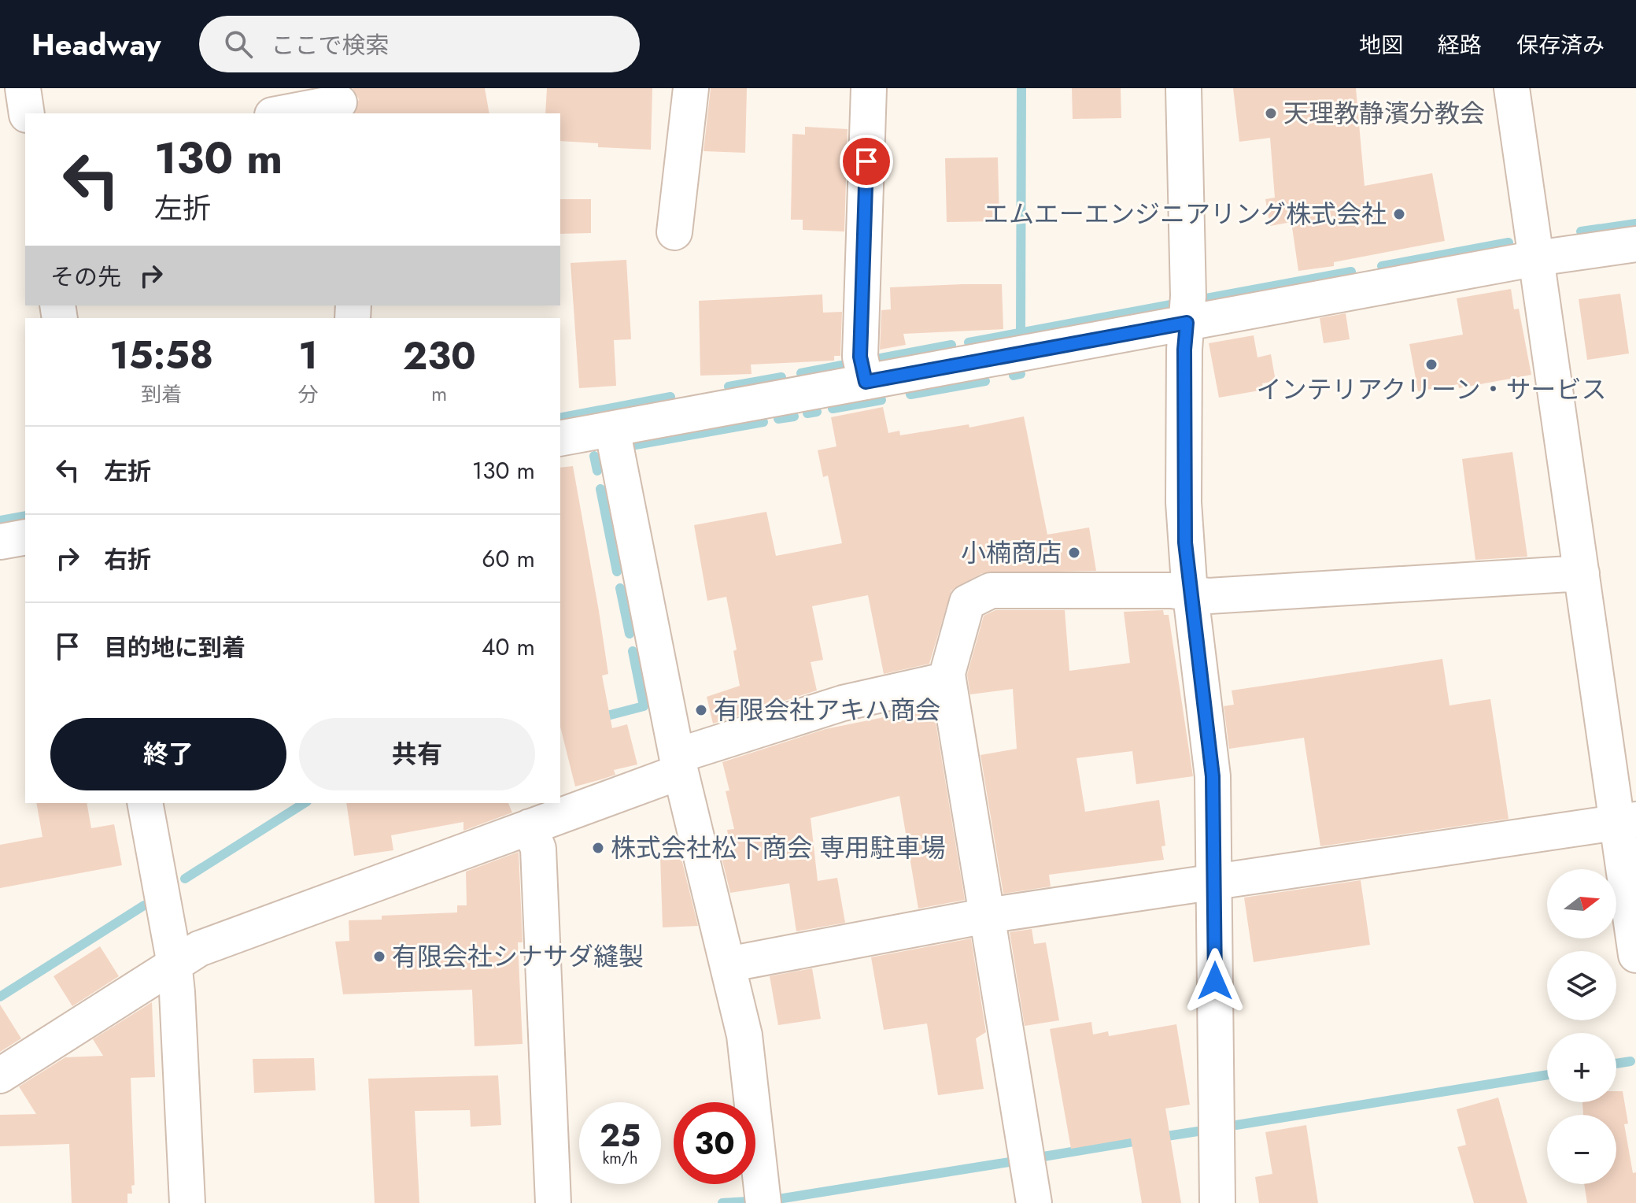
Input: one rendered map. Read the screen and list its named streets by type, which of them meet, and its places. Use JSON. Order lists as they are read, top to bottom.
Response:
{
  "places": [
    "天理教静濱分教会",
    "エムエーエンジニアリング株式会社",
    "インテリアクリーン・サービス",
    "小楠商店",
    "有限会社アキハ商会",
    "株式会社松下商会 専用駐車場",
    "有限会社シナサダ縫製"
  ],
  "north": "right",
  "page": {
    "header": "Headway",
    "search": "ここで検索",
    "nav": ["地図", "経路", "保存済み"],
    "turn": ["130 m", "左折"],
    "then": "その先",
    "eta": [
      "15:58",
      "到着",
      "1",
      "分",
      "230",
      "m"
    ],
    "list": [
      {
        "name": "左折",
        "value": "130 m"
      },
      {
        "name": "右折",
        "value": "60 m"
      },
      {
        "name": "目的地に到着",
        "value": "40 m"
      }
    ],
    "buttons": ["終了", "共有"],
    "map_buttons": ["+", "−"],
    "speed": "25 km/h",
    "limit": "30"
  }
}
